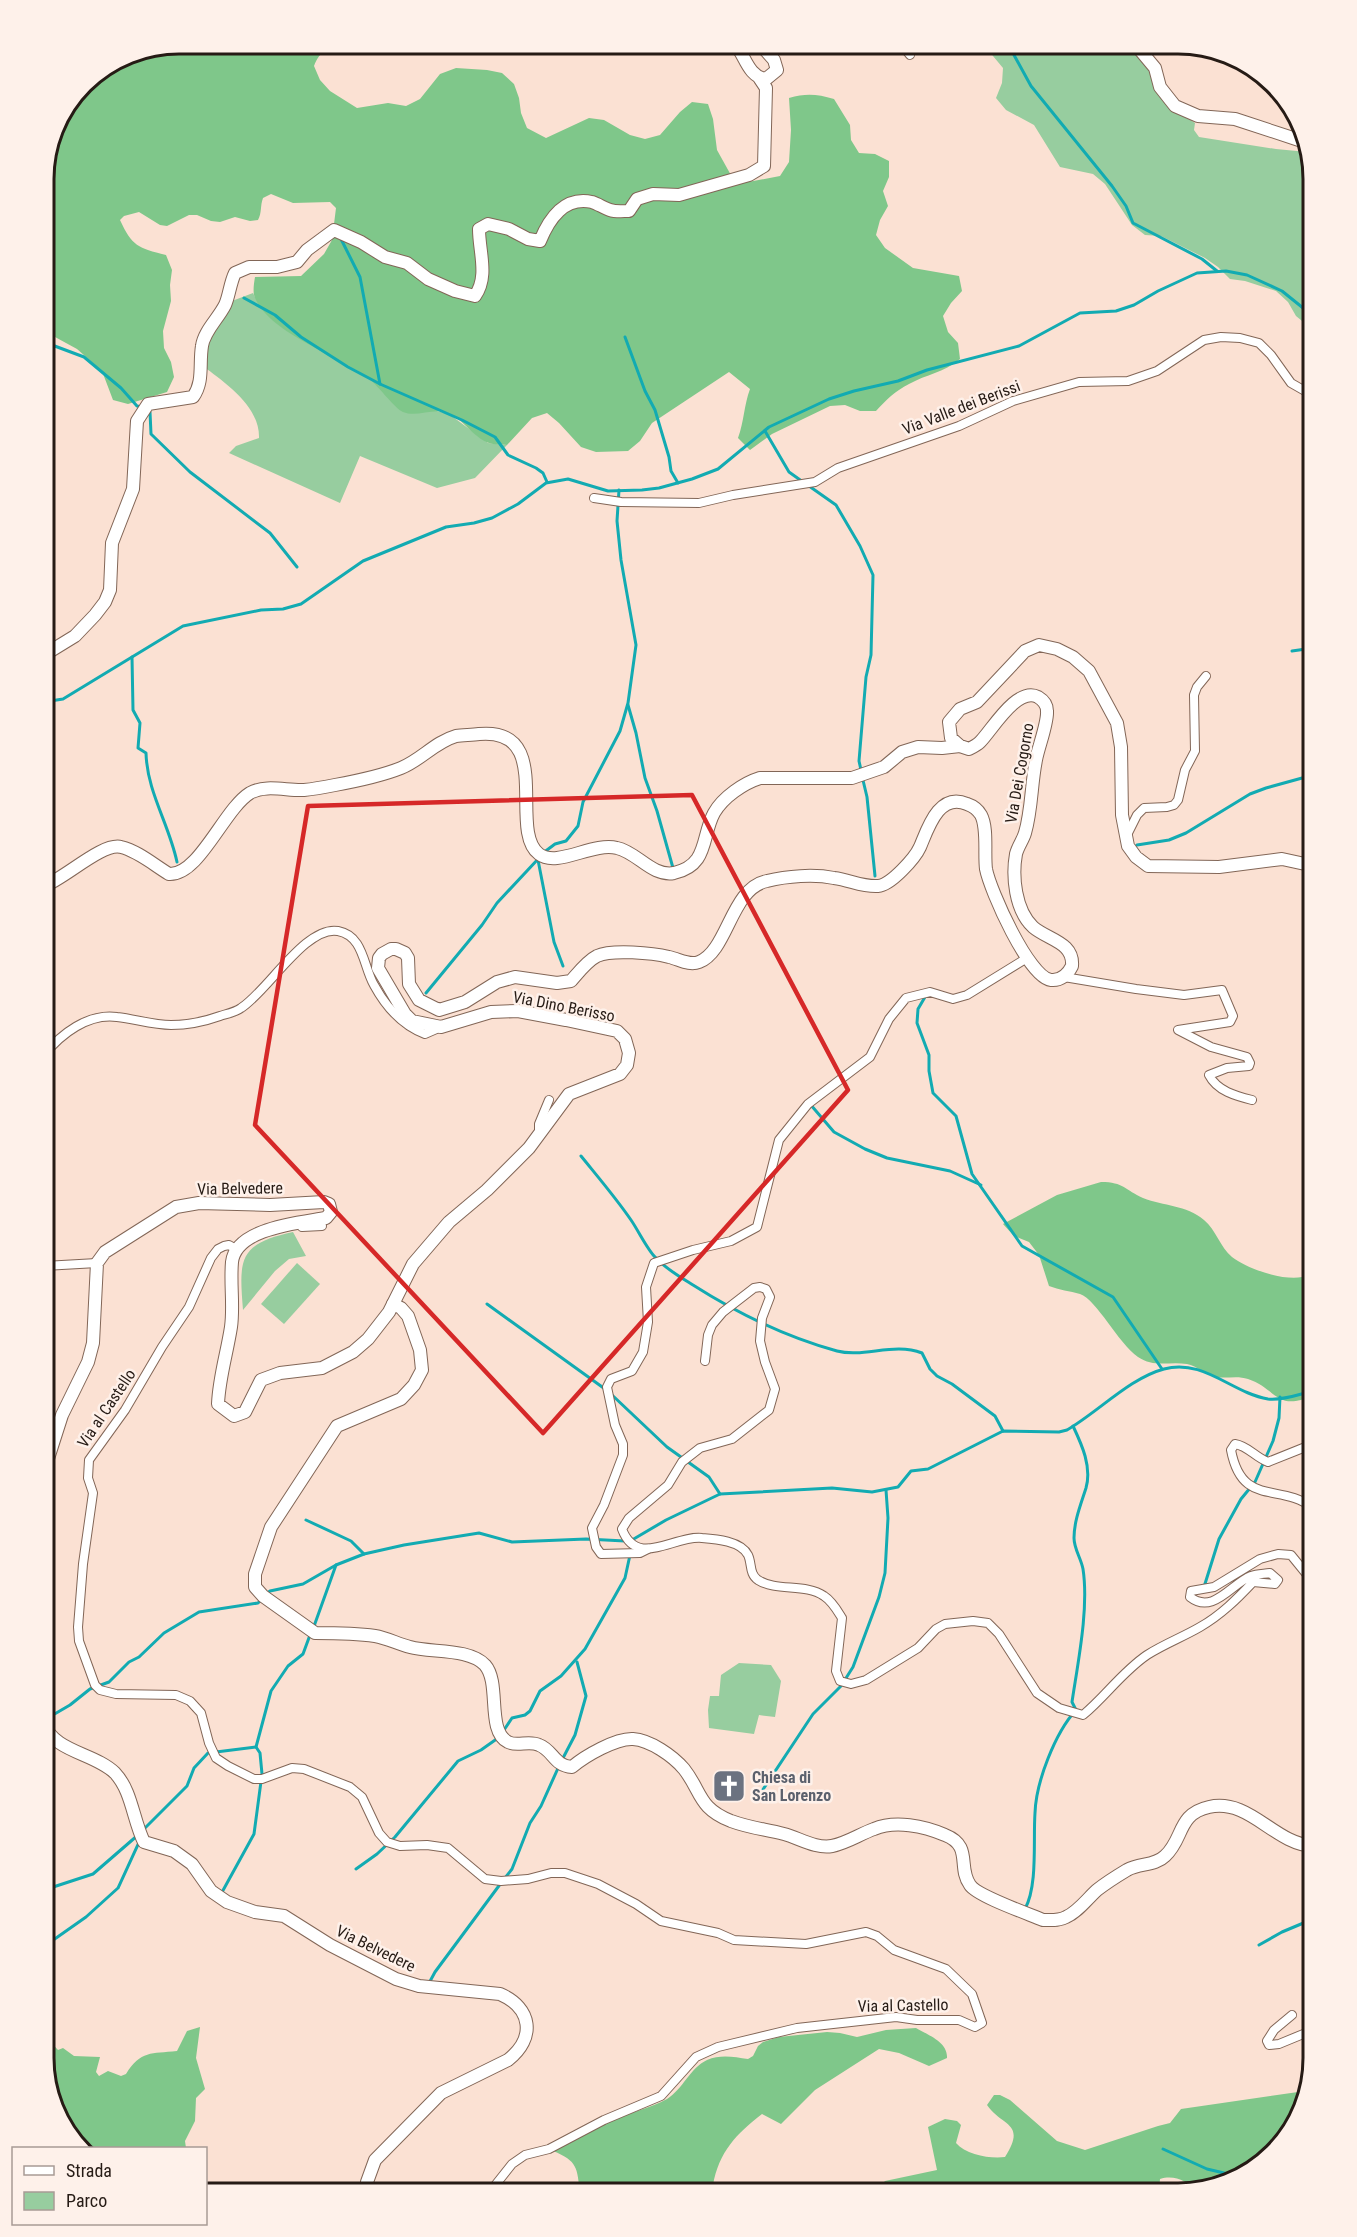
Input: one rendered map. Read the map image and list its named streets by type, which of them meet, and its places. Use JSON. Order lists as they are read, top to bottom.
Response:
{
  "streets": {
    "street": [
      "Via Valle dei Berissi",
      "Via Dei Cogorno",
      "Via Dino Berisso",
      "Via Belvedere",
      "Via al Castello"
    ]
  },
  "crossings": [
    ["Via Dei Cogorno", "Via Dino Berisso"],
    ["Via Dino Berisso", "Via Belvedere"],
    ["Via Dino Berisso", "Via al Castello"],
    ["Via Belvedere", "Via al Castello"]
  ],
  "places": {
    "church": ["Chiesa di San Lorenzo"]
  },
  "legend": ["Strada", "Parco"]
}
